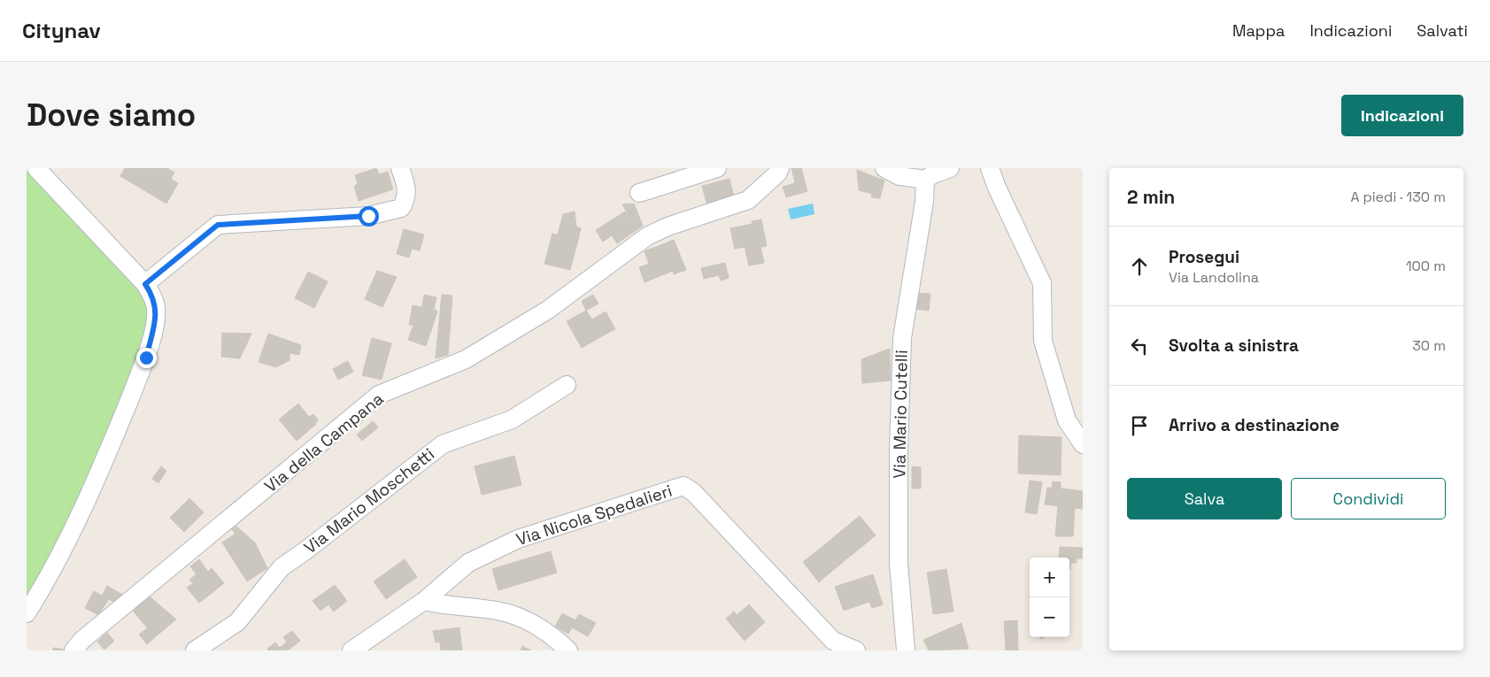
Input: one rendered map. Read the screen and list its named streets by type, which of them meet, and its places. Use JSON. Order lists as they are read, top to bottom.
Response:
{
  "streets": {
    "street": [
      "Via Mario Cutelli",
      "Via della Campana",
      "Via Mario Moschetti",
      "Via Nicola Spedalieri"
    ]
  },
  "page": {
    "header": "Citynav",
    "nav": ["Mappa", "Indicazioni", "Salvati"],
    "buttons": [
      "Indicazioni",
      ["Salva", "Condividi"]
    ],
    "title": "Dove siamo",
    "heading": ["2 min", "A piedi · 130 m"],
    "list": [
      ["Prosegui", "Via Landolina", "100 m"],
      ["Svolta a sinistra", "30 m"],
      "Arrivo a destinazione"
    ],
    "map_buttons": ["+", "−"]
  }
}
